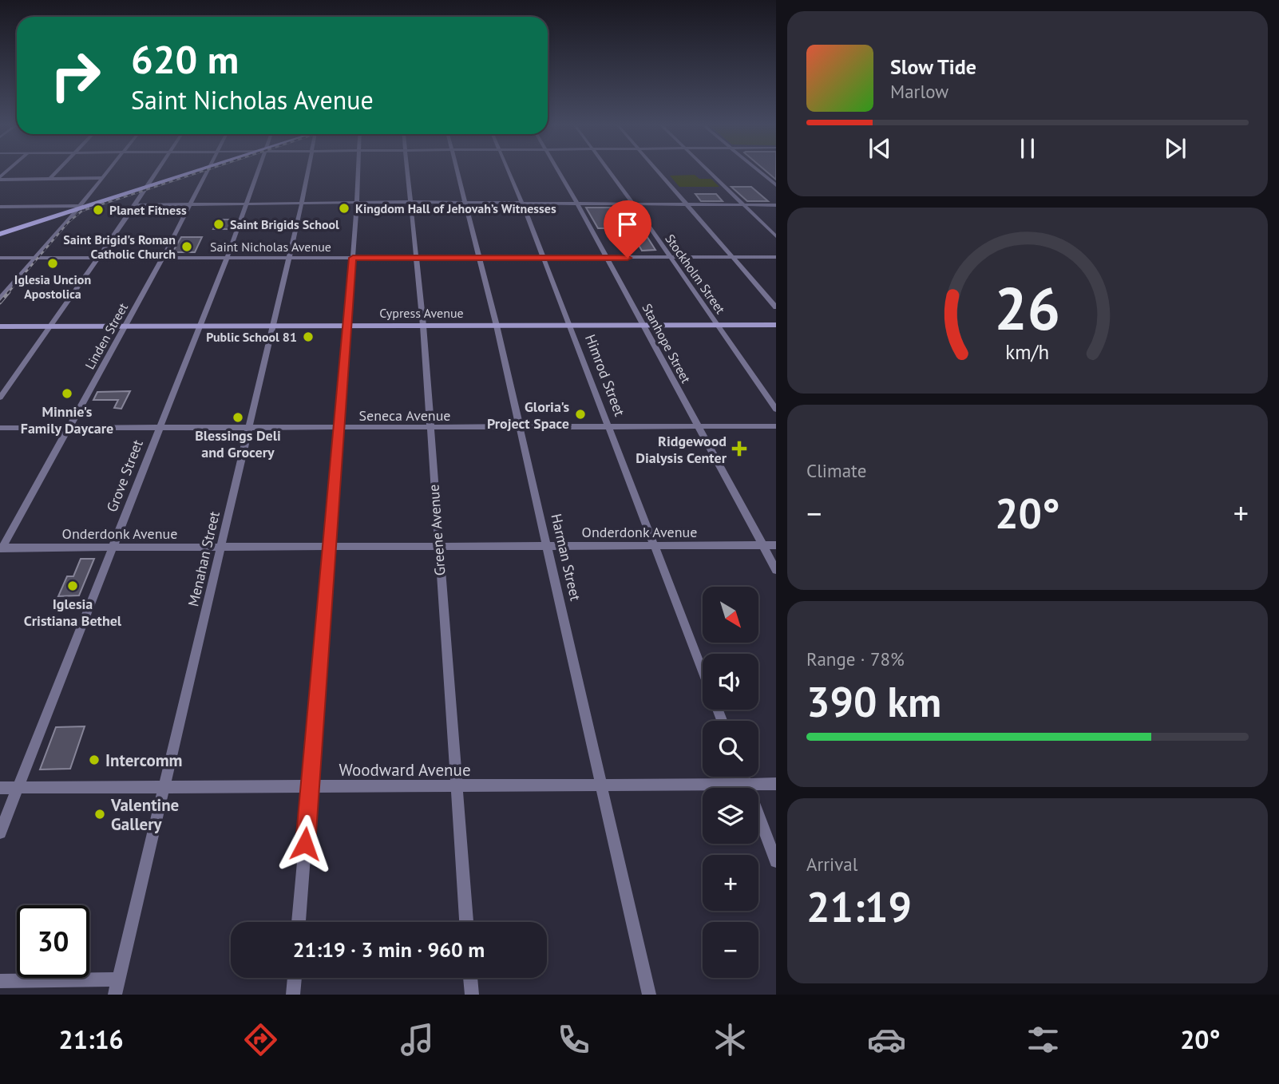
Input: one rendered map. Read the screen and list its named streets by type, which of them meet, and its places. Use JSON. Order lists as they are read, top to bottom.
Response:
{
  "streets": {
    "main road": ["Cypress Avenue"],
    "street": [
      "Saint Nicholas Avenue",
      "Stockholm Street",
      "Linden Street",
      "Stanhope Street",
      "Himrod Street",
      "Seneca Avenue",
      "Grove Street",
      "Greene Avenue",
      "Onderdonk Avenue",
      "Harman Street",
      "Menahan Street",
      "Woodward Avenue"
    ]
  },
  "crossings": [
    ["Saint Nicholas Avenue", "Stockholm Street"],
    ["Saint Nicholas Avenue", "Linden Street"],
    ["Saint Nicholas Avenue", "Stanhope Street"],
    ["Saint Nicholas Avenue", "Himrod Street"],
    ["Saint Nicholas Avenue", "Grove Street"],
    ["Saint Nicholas Avenue", "Greene Avenue"],
    ["Saint Nicholas Avenue", "Harman Street"],
    ["Saint Nicholas Avenue", "Menahan Street"],
    ["Stockholm Street", "Cypress Avenue"],
    ["Cypress Avenue", "Linden Street"],
    ["Cypress Avenue", "Stanhope Street"],
    ["Cypress Avenue", "Himrod Street"],
    ["Cypress Avenue", "Grove Street"],
    ["Cypress Avenue", "Greene Avenue"],
    ["Cypress Avenue", "Harman Street"],
    ["Cypress Avenue", "Menahan Street"],
    ["Linden Street", "Seneca Avenue"],
    ["Linden Street", "Onderdonk Avenue"],
    ["Stanhope Street", "Seneca Avenue"],
    ["Stanhope Street", "Onderdonk Avenue"],
    ["Himrod Street", "Seneca Avenue"],
    ["Himrod Street", "Onderdonk Avenue"],
    ["Seneca Avenue", "Grove Street"],
    ["Seneca Avenue", "Greene Avenue"],
    ["Seneca Avenue", "Harman Street"],
    ["Seneca Avenue", "Menahan Street"],
    ["Grove Street", "Onderdonk Avenue"],
    ["Grove Street", "Woodward Avenue"],
    ["Greene Avenue", "Onderdonk Avenue"],
    ["Greene Avenue", "Woodward Avenue"],
    ["Onderdonk Avenue", "Harman Street"],
    ["Onderdonk Avenue", "Menahan Street"],
    ["Harman Street", "Woodward Avenue"],
    ["Menahan Street", "Woodward Avenue"]
  ],
  "places": {
    "other": [
      "Kingdom Hall of Jehovah’s Witnesses",
      "Planet Fitness",
      "Saint Brigids School",
      "Saint Brigid's Roman Catholic Church",
      "Iglesia Uncion Apostolica",
      "Public School 81",
      "Minnie's Family Daycare",
      "Gloria's Project Space",
      "Blessings Deli and Grocery",
      "Iglesia Cristiana Bethel",
      "Intercomm",
      "Valentine Gallery"
    ],
    "health": ["Ridgewood Dialysis Center"]
  },
  "north": "bottom right",
  "page": {
    "turn": ["620 m", "Saint Nicholas Avenue"],
    "song": ["Slow Tide", "Marlow"],
    "tile": [
      "Climate",
      ["Range · 78%", "390 km"],
      ["Arrival", "21:19"]
    ],
    "heat": ["−", "20°", "+"],
    "map_buttons": ["+", "−"],
    "limit": "30",
    "trip": "21:19 · 3 min · 960 m",
    "tabs": ["21:16", "20°"],
    "gauge": ["26", "km/h"]
  }
}
